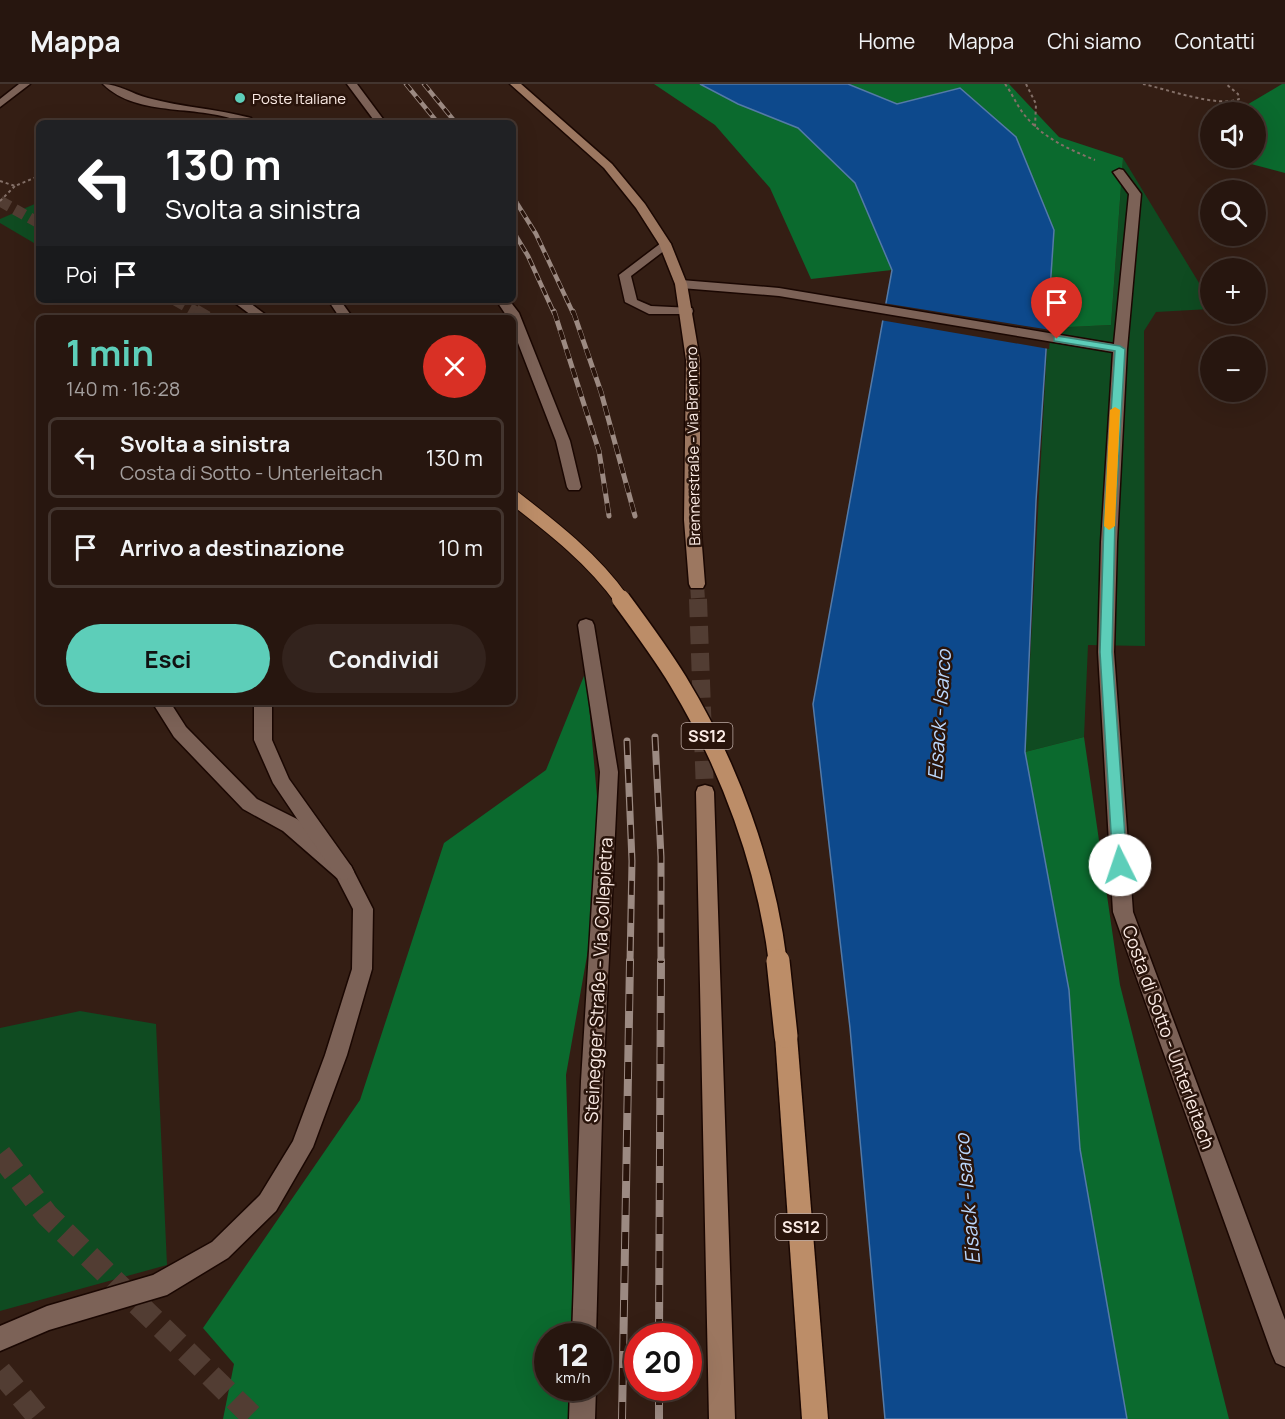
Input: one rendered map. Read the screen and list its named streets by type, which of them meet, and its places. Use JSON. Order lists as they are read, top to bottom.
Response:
{
  "streets": {
    "main road": ["Brennerstraße - Via Brennero", "SS12"],
    "street": ["Steinegger Straße - Via Collepietra", "Costa di Sotto - Unterleitach"]
  },
  "water": ["Eisack - Isarco"],
  "places": ["Poste Italiane"],
  "page": {
    "header": "Mappa",
    "nav": [
      "Home",
      "Mappa",
      "Chi siamo",
      "Contatti"
    ],
    "map_buttons": ["+", "−"],
    "turn": ["130 m", "Svolta a sinistra"],
    "then": "Poi",
    "heading": ["1 min", "140 m · 16:28"],
    "list": [
      {
        "name": "Svolta a sinistra",
        "note": "Costa di Sotto - Unterleitach",
        "value": "130 m"
      },
      {
        "name": "Arrivo a destinazione",
        "value": "10 m"
      }
    ],
    "buttons": ["Esci", "Condividi"],
    "speed": "12 km/h",
    "limit": "20"
  }
}
